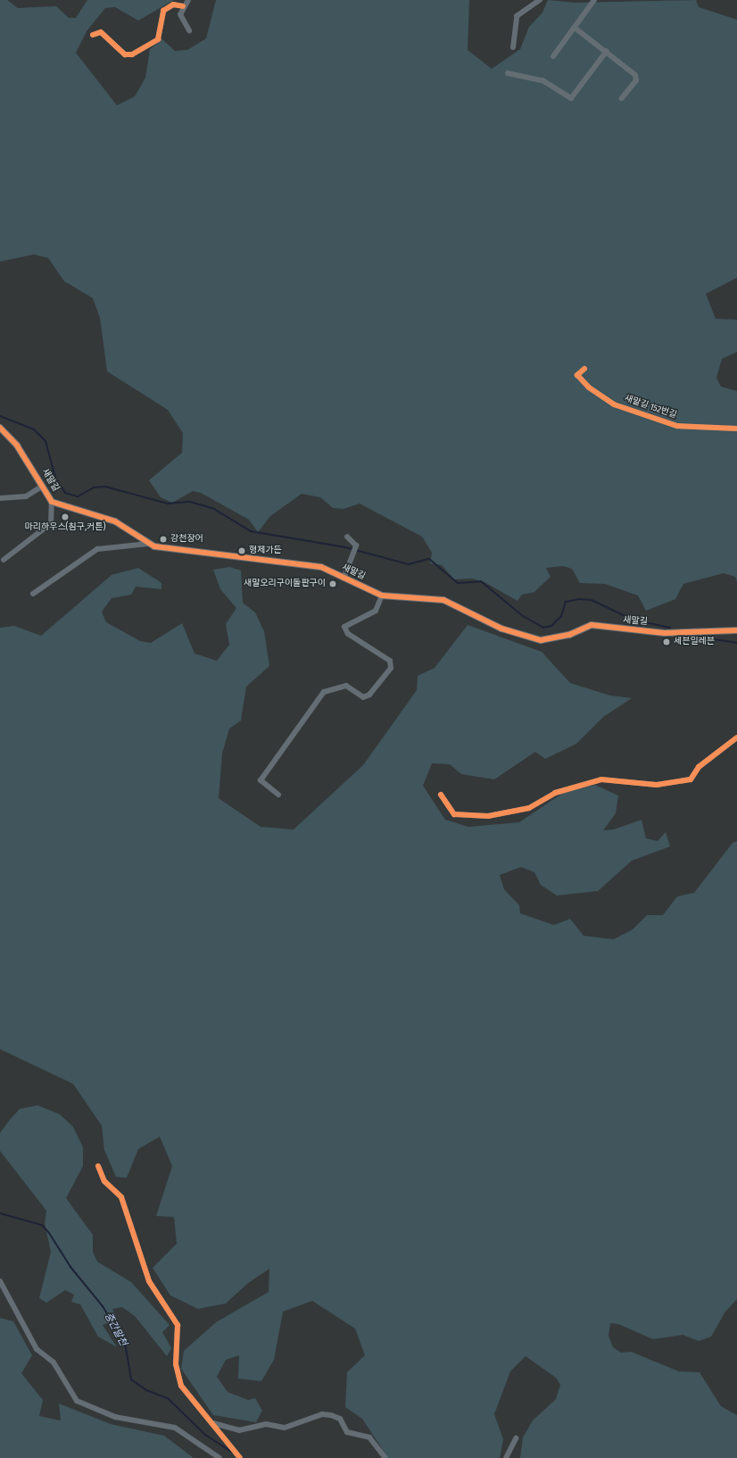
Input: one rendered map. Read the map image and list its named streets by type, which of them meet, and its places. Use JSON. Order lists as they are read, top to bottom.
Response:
{
  "streets": {
    "street": ["새말길 152번길", "새말길"]
  },
  "water": ["중간말천"],
  "places": [
    "마리하우스(침구,커튼)",
    "강천장어",
    "형제가든",
    "새말오리구이돌판구이",
    "세븐일레븐"
  ]
}
